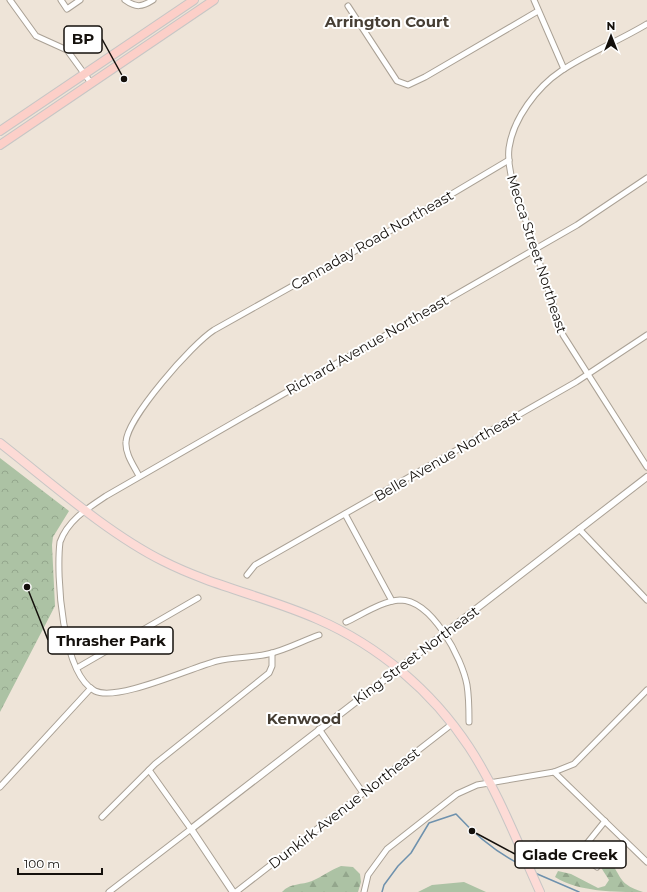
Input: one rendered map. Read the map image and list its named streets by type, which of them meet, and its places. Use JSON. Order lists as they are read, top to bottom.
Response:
{
  "streets": {
    "street": [
      "Cannaday Road Northeast",
      "Mecca Street Northeast",
      "Richard Avenue Northeast",
      "Belle Avenue Northeast",
      "King Street Northeast",
      "Dunkirk Avenue Northeast"
    ]
  },
  "crossings": [
    ["Cannaday Road Northeast", "Mecca Street Northeast"],
    ["Cannaday Road Northeast", "Richard Avenue Northeast"],
    ["Mecca Street Northeast", "Richard Avenue Northeast"],
    ["Mecca Street Northeast", "Belle Avenue Northeast"]
  ],
  "districts": ["Arrington Court", "Kenwood"],
  "places": ["BP", "Thrasher Park", "Glade Creek"],
  "scale_bar": "100 m",
  "north": "top"
}
